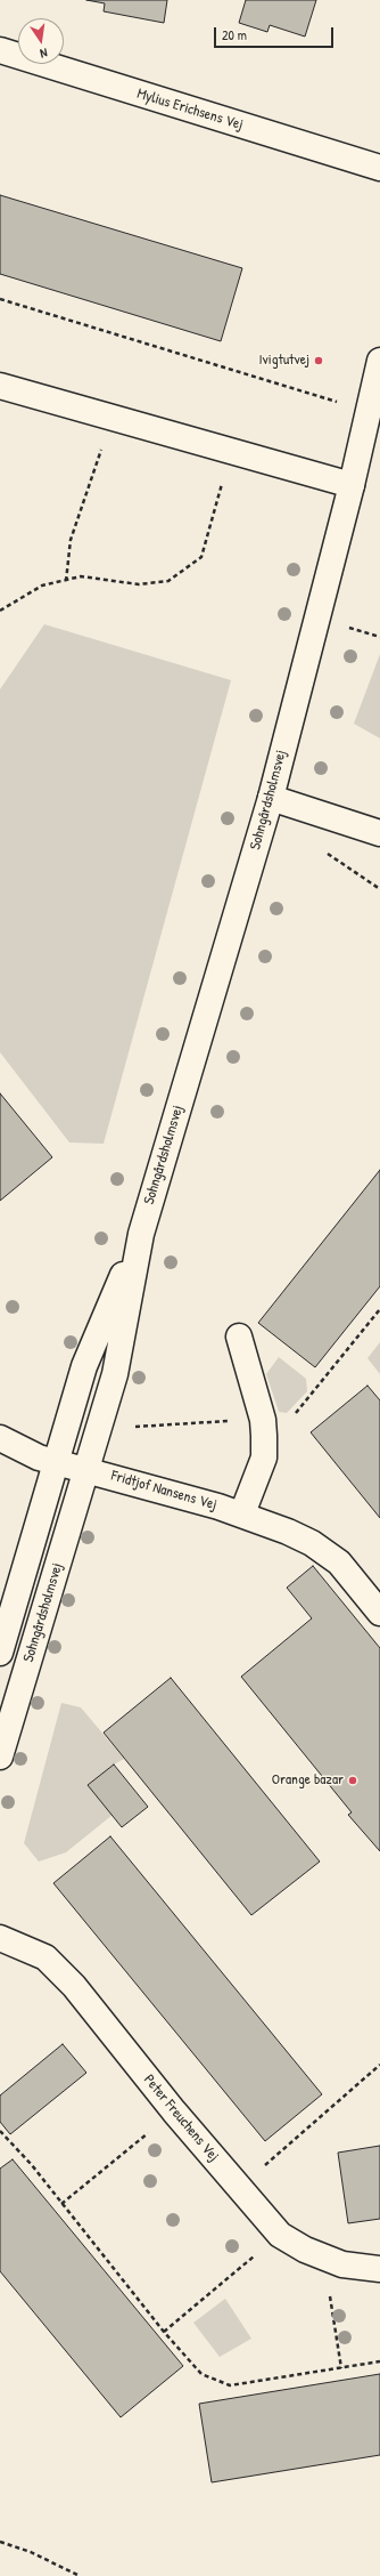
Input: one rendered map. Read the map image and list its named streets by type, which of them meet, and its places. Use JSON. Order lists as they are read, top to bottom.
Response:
{
  "streets": {
    "street": [
      "Mylius Erichsens Vej",
      "Sohngårdsholmsvej",
      "Fridtjof Nansens Vej",
      "Peter Freuchens Vej"
    ]
  },
  "crossings": [
    ["Sohngårdsholmsvej", "Fridtjof Nansens Vej"]
  ],
  "places": ["Ivigtutvej", "Orange bazar"],
  "scale_bar": "20 m",
  "north": "bottom"
}
